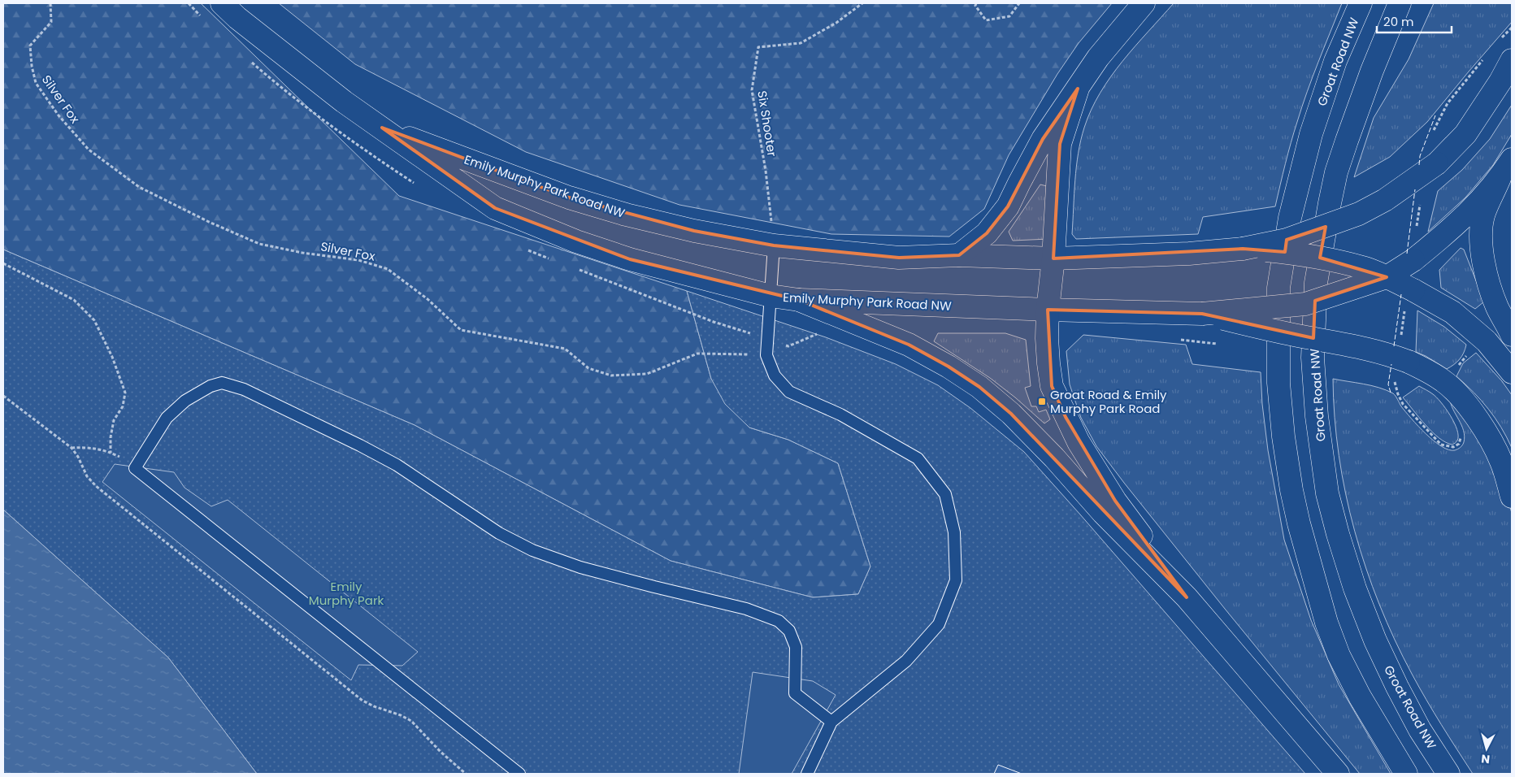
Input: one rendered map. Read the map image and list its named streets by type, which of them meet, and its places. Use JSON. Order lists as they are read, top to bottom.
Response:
{
  "streets": {
    "street": ["Groat Road NW", "Emily Murphy Park Road NW"],
    "path": ["Silver Fox", "Six Shooter"]
  },
  "crossings": [
    ["Six Shooter", "Emily Murphy Park Road NW"]
  ],
  "parks": ["Emily Murphy Park"],
  "places": {
    "transit": ["Groat Road & Emily Murphy Park Road"]
  },
  "scale_bar": "20 m",
  "north": "bottom"
}
